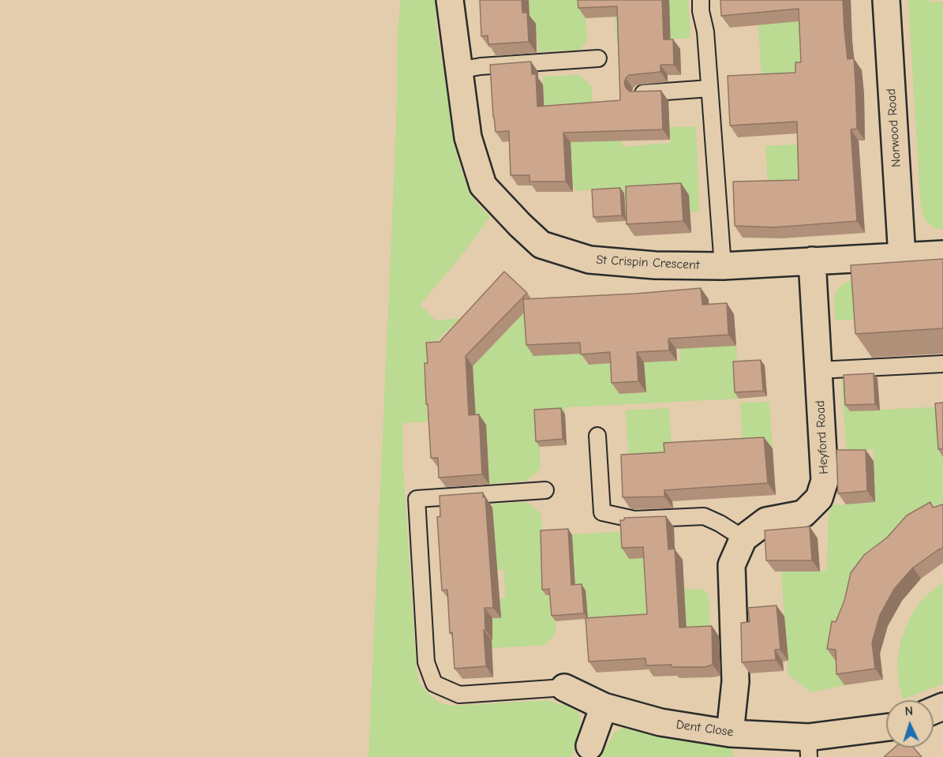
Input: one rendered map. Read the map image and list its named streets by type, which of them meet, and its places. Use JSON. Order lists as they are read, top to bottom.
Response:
{
  "streets": {
    "street": [
      "Norwood Road",
      "St Crispin Crescent",
      "Heyford Road",
      "Dent Close"
    ]
  },
  "crossings": [
    ["Norwood Road", "St Crispin Crescent"],
    ["St Crispin Crescent", "Heyford Road"],
    ["Heyford Road", "Dent Close"]
  ],
  "north": "top"
}
